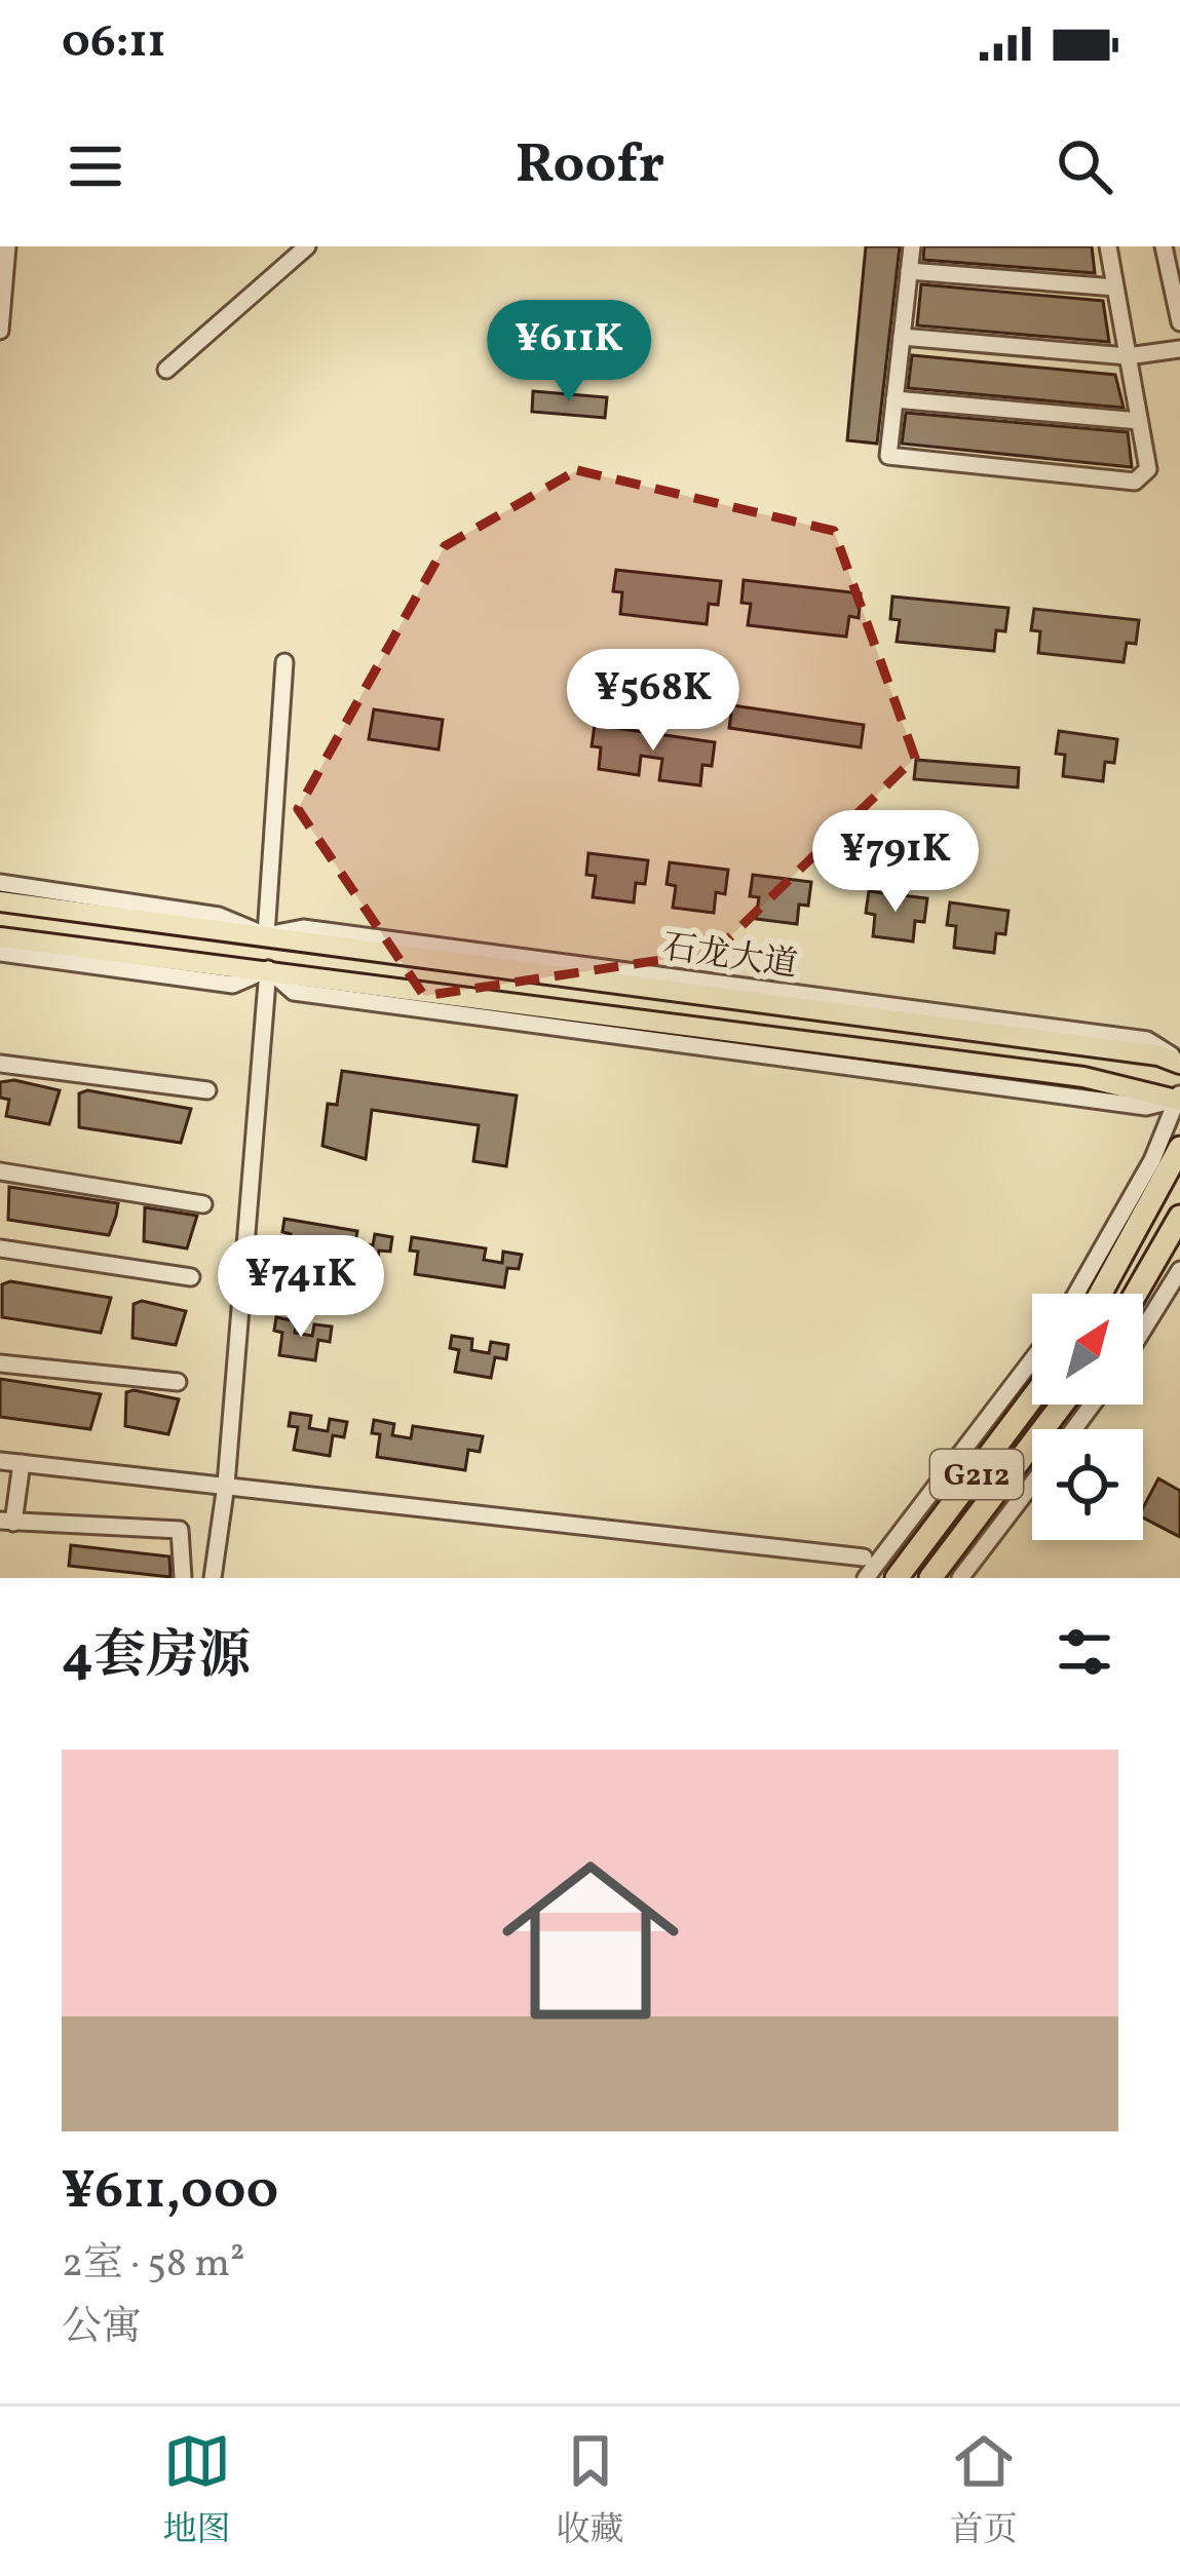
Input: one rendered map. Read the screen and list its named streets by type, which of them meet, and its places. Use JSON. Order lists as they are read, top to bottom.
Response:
{
  "streets": {
    "highway": ["G212"],
    "main road": ["石龙大道"]
  },
  "north": "top right",
  "page": {
    "status": "06:11",
    "header": "Roofr",
    "price": [
      "¥611K",
      "¥568K",
      "¥791K",
      "¥741K"
    ],
    "heading": "4套房源",
    "list": [
      {
        "name": "¥611,000",
        "note": "2室 · 58 m² · 公寓"
      }
    ],
    "tabs": ["地图", "收藏", "首页"]
  }
}
